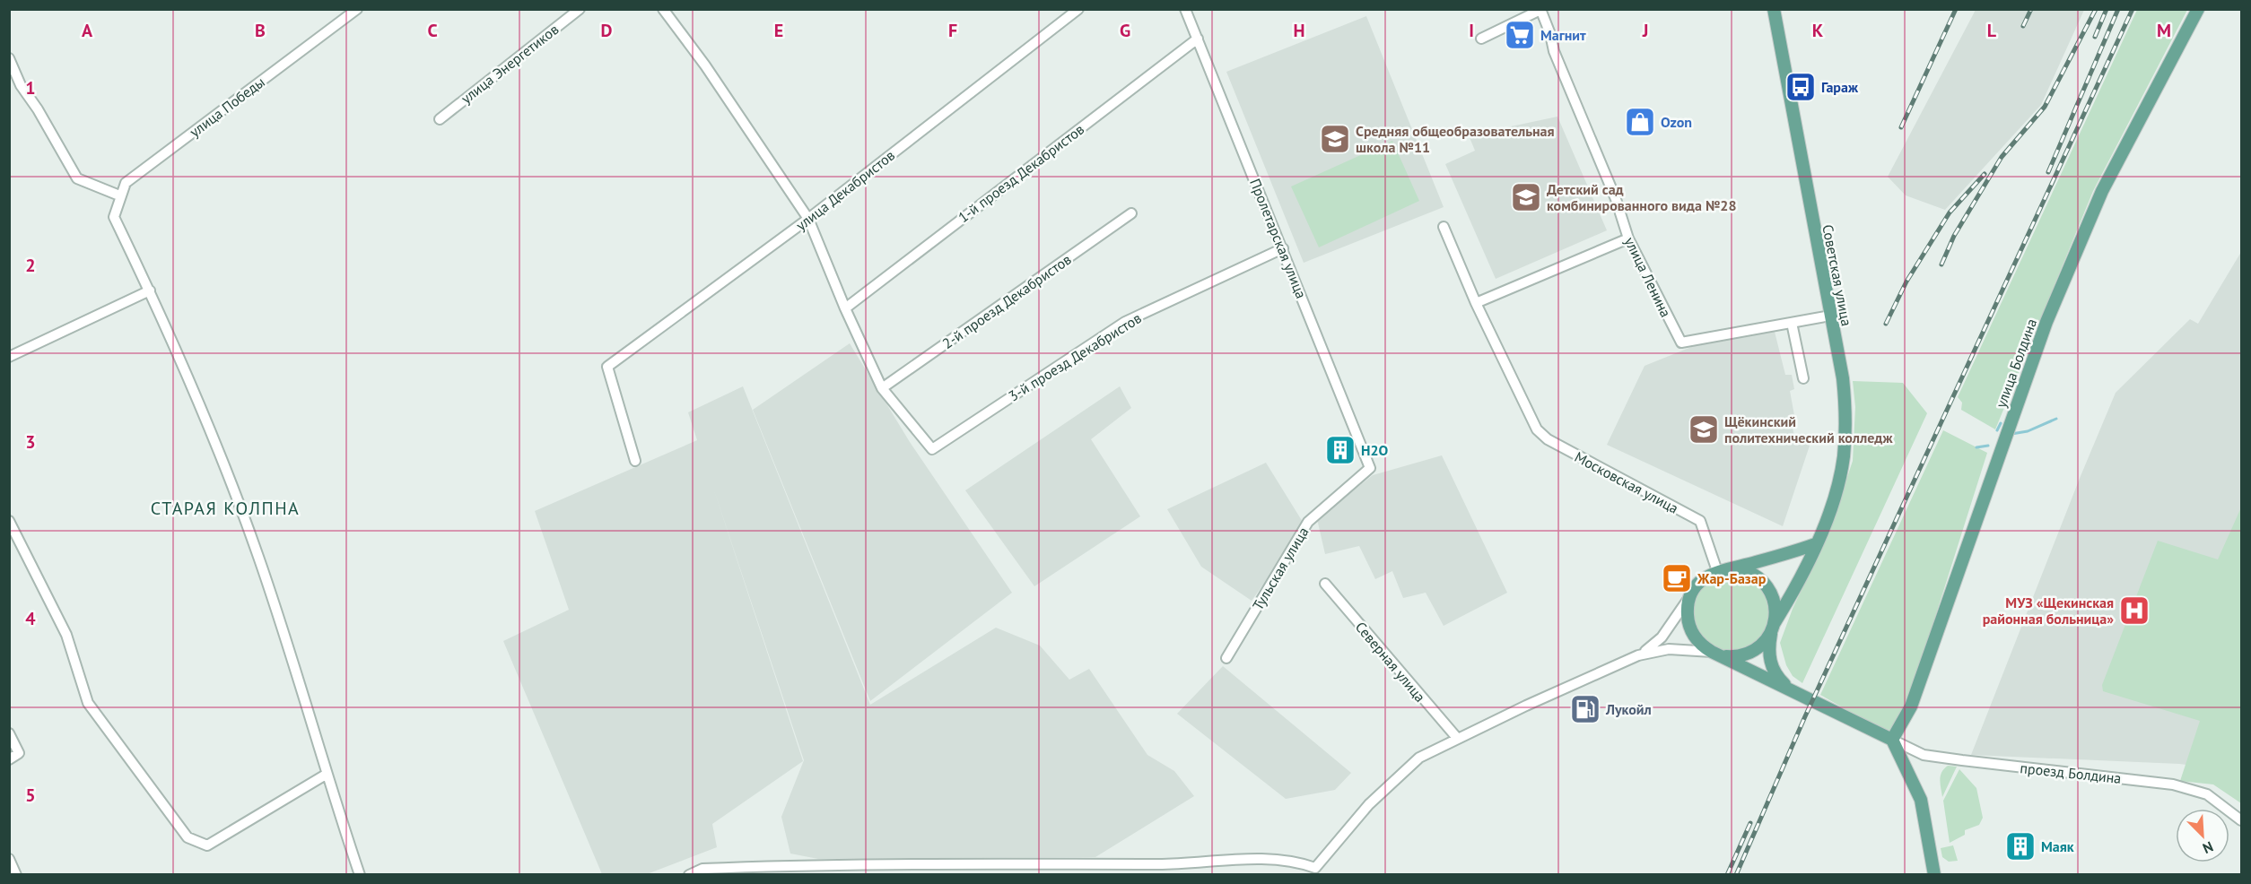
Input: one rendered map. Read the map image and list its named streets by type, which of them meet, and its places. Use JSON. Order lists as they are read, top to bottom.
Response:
{
  "streets": {
    "main road": ["Советская улица", "улица Болдина"],
    "street": [
      "улица Энергетиков",
      "улица Победы",
      "1-й проезд Декабристов",
      "улица Декабристов",
      "Пролетарская улица",
      "улица Ленина",
      "2-й проезд Декабристов",
      "3-й проезд Декабристов",
      "Московская улица",
      "Тульская улица",
      "Северная улица",
      "проезд Болдина"
    ]
  },
  "crossings": [
    ["1-й проезд Декабристов", "Пролетарская улица"],
    ["Пролетарская улица", "3-й проезд Декабристов"],
    ["Пролетарская улица", "Тульская улица"],
    ["Советская улица", "улица Ленина"],
    ["Советская улица", "Московская улица"],
    ["2-й проезд Декабристов", "3-й проезд Декабристов"],
    ["улица Болдина", "проезд Болдина"]
  ],
  "districts": ["СТАРАЯ КОЛПНА"],
  "places": {
    "supermarket": ["Магнит"],
    "bus stop": ["Гараж"],
    "shop": ["Ozon"],
    "school or university": ["Средняя общеобразовательная школа №11", "Детский сад комбинированного вида №28", "Щёкинский политехнический колледж"],
    "building": ["Н2О", "Маяк"],
    "cafe": ["Жар-Базар"],
    "hospital": ["МУЗ «Щекинская районная больница»"],
    "fuel station": ["Лукойл"]
  },
  "north": "bottom right",
  "grid": {
    "columns": [
      "A",
      "B",
      "C",
      "D",
      "E",
      "F",
      "G",
      "H",
      "I",
      "J",
      "K",
      "L",
      "M"
    ],
    "rows": [
      "1",
      "2",
      "3",
      "4",
      "5"
    ]
  }
}
